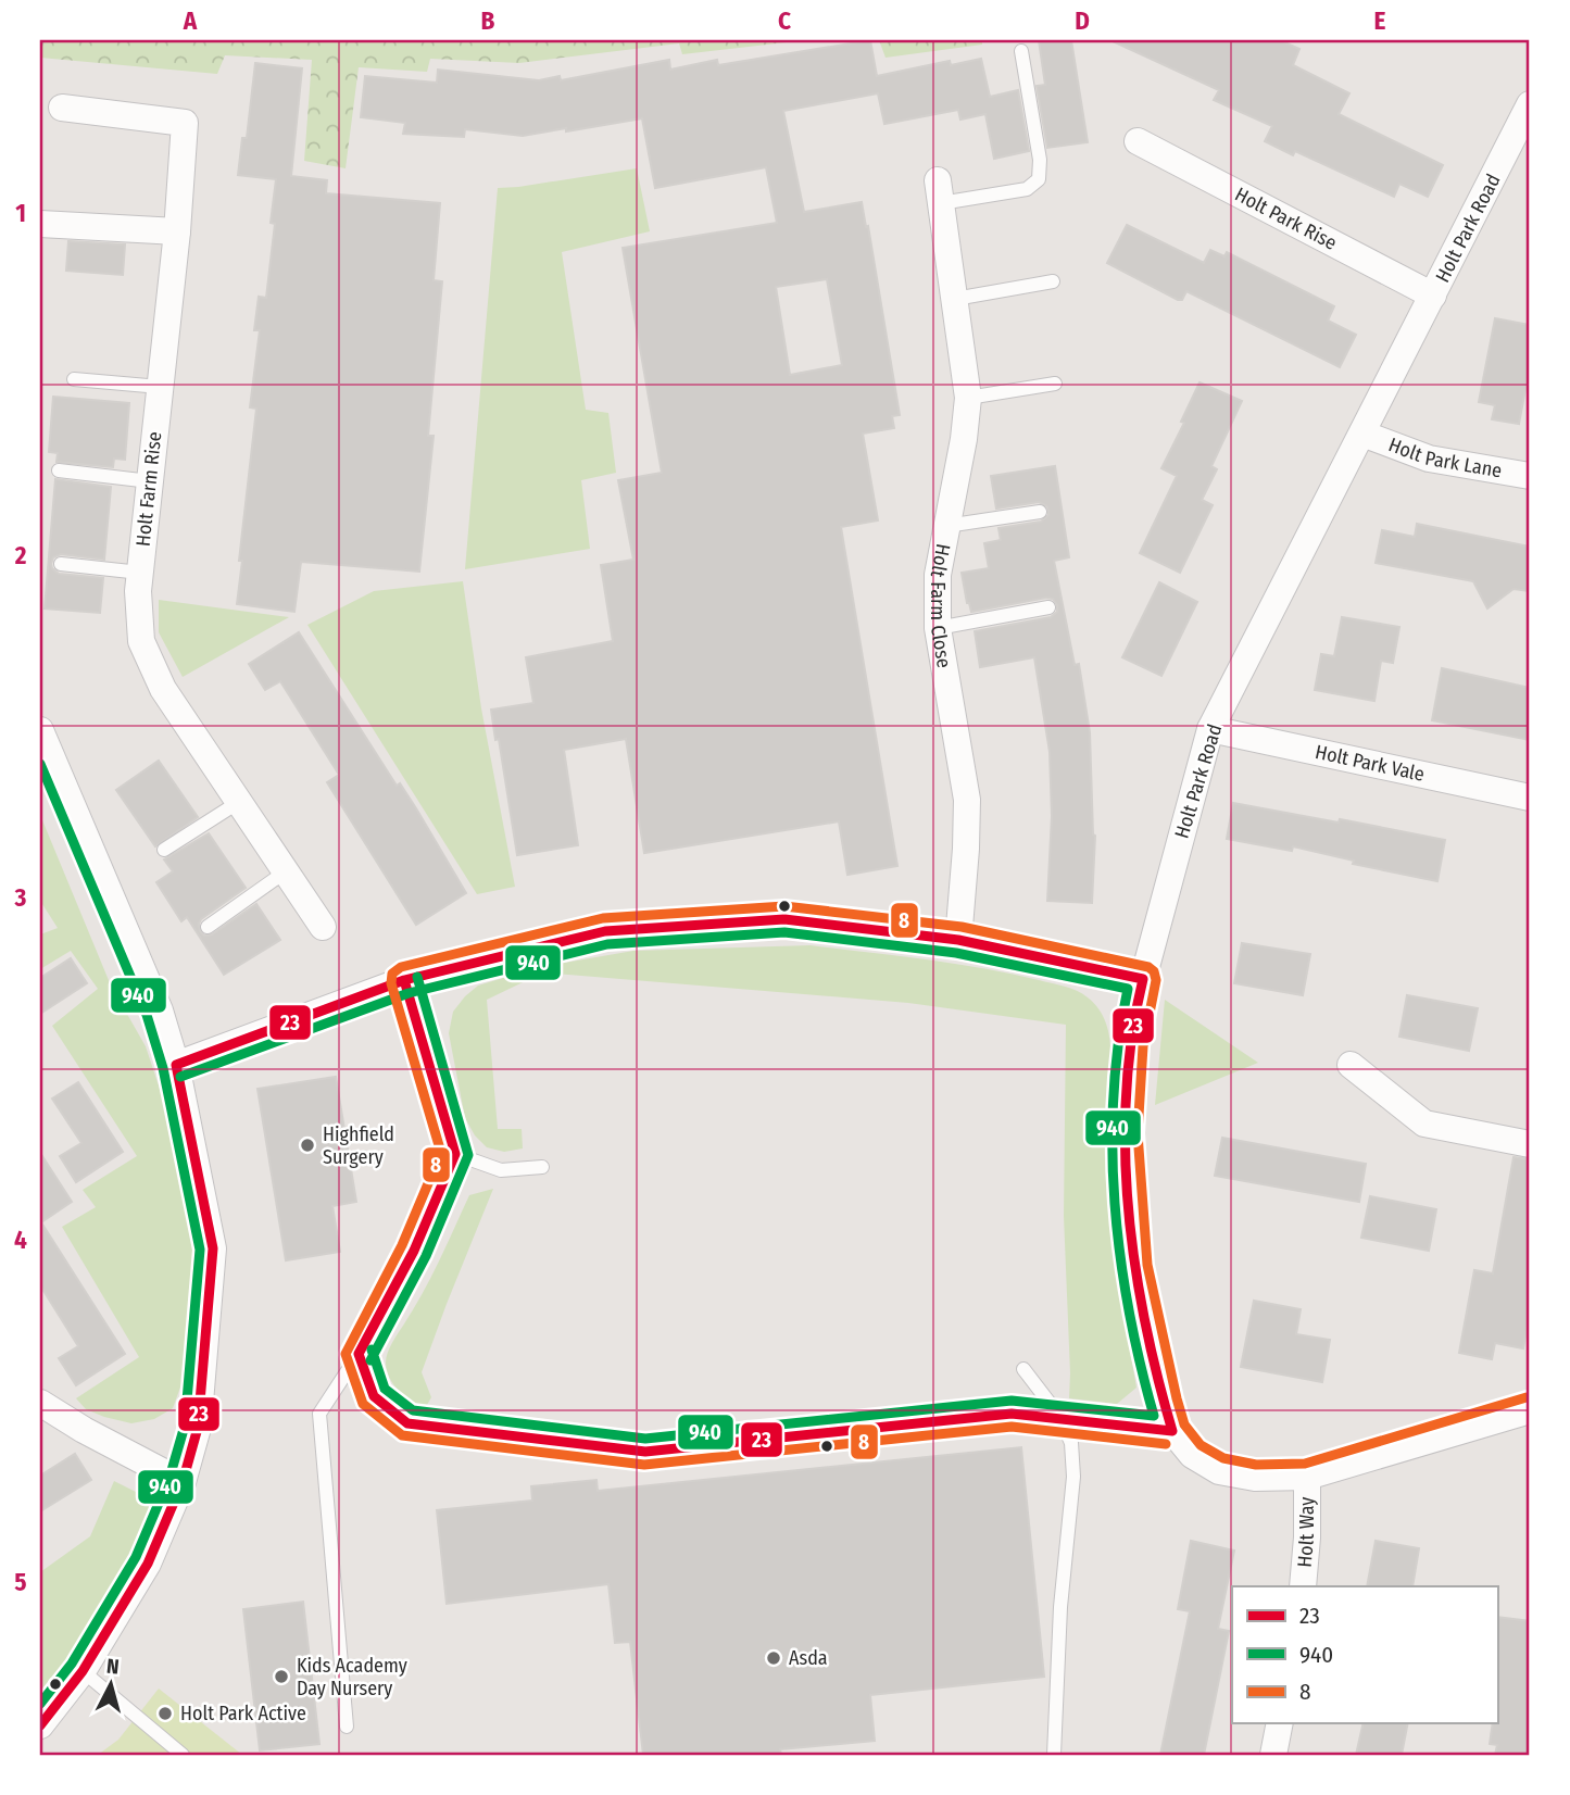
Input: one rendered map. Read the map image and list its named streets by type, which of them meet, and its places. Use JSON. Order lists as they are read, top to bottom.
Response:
{
  "streets": {
    "street": [
      "Holt Park Rise",
      "Holt Park Road",
      "Holt Park Lane",
      "Holt Farm Rise",
      "Holt Farm Close",
      "Holt Park Vale",
      "Holt Way"
    ]
  },
  "crossings": [
    ["Holt Park Rise", "Holt Park Road"],
    ["Holt Park Road", "Holt Park Lane"],
    ["Holt Park Road", "Holt Park Vale"]
  ],
  "places": [
    "Highfield Surgery",
    "Asda",
    "Kids Academy Day Nursery",
    "Holt Park Active"
  ],
  "lines": ["transit line 940", "transit line 8", "transit line 23"],
  "legend": ["23", "940", "8"],
  "north": "top",
  "grid": {
    "columns": [
      "A",
      "B",
      "C",
      "D",
      "E"
    ],
    "rows": [
      "1",
      "2",
      "3",
      "4",
      "5"
    ]
  }
}
